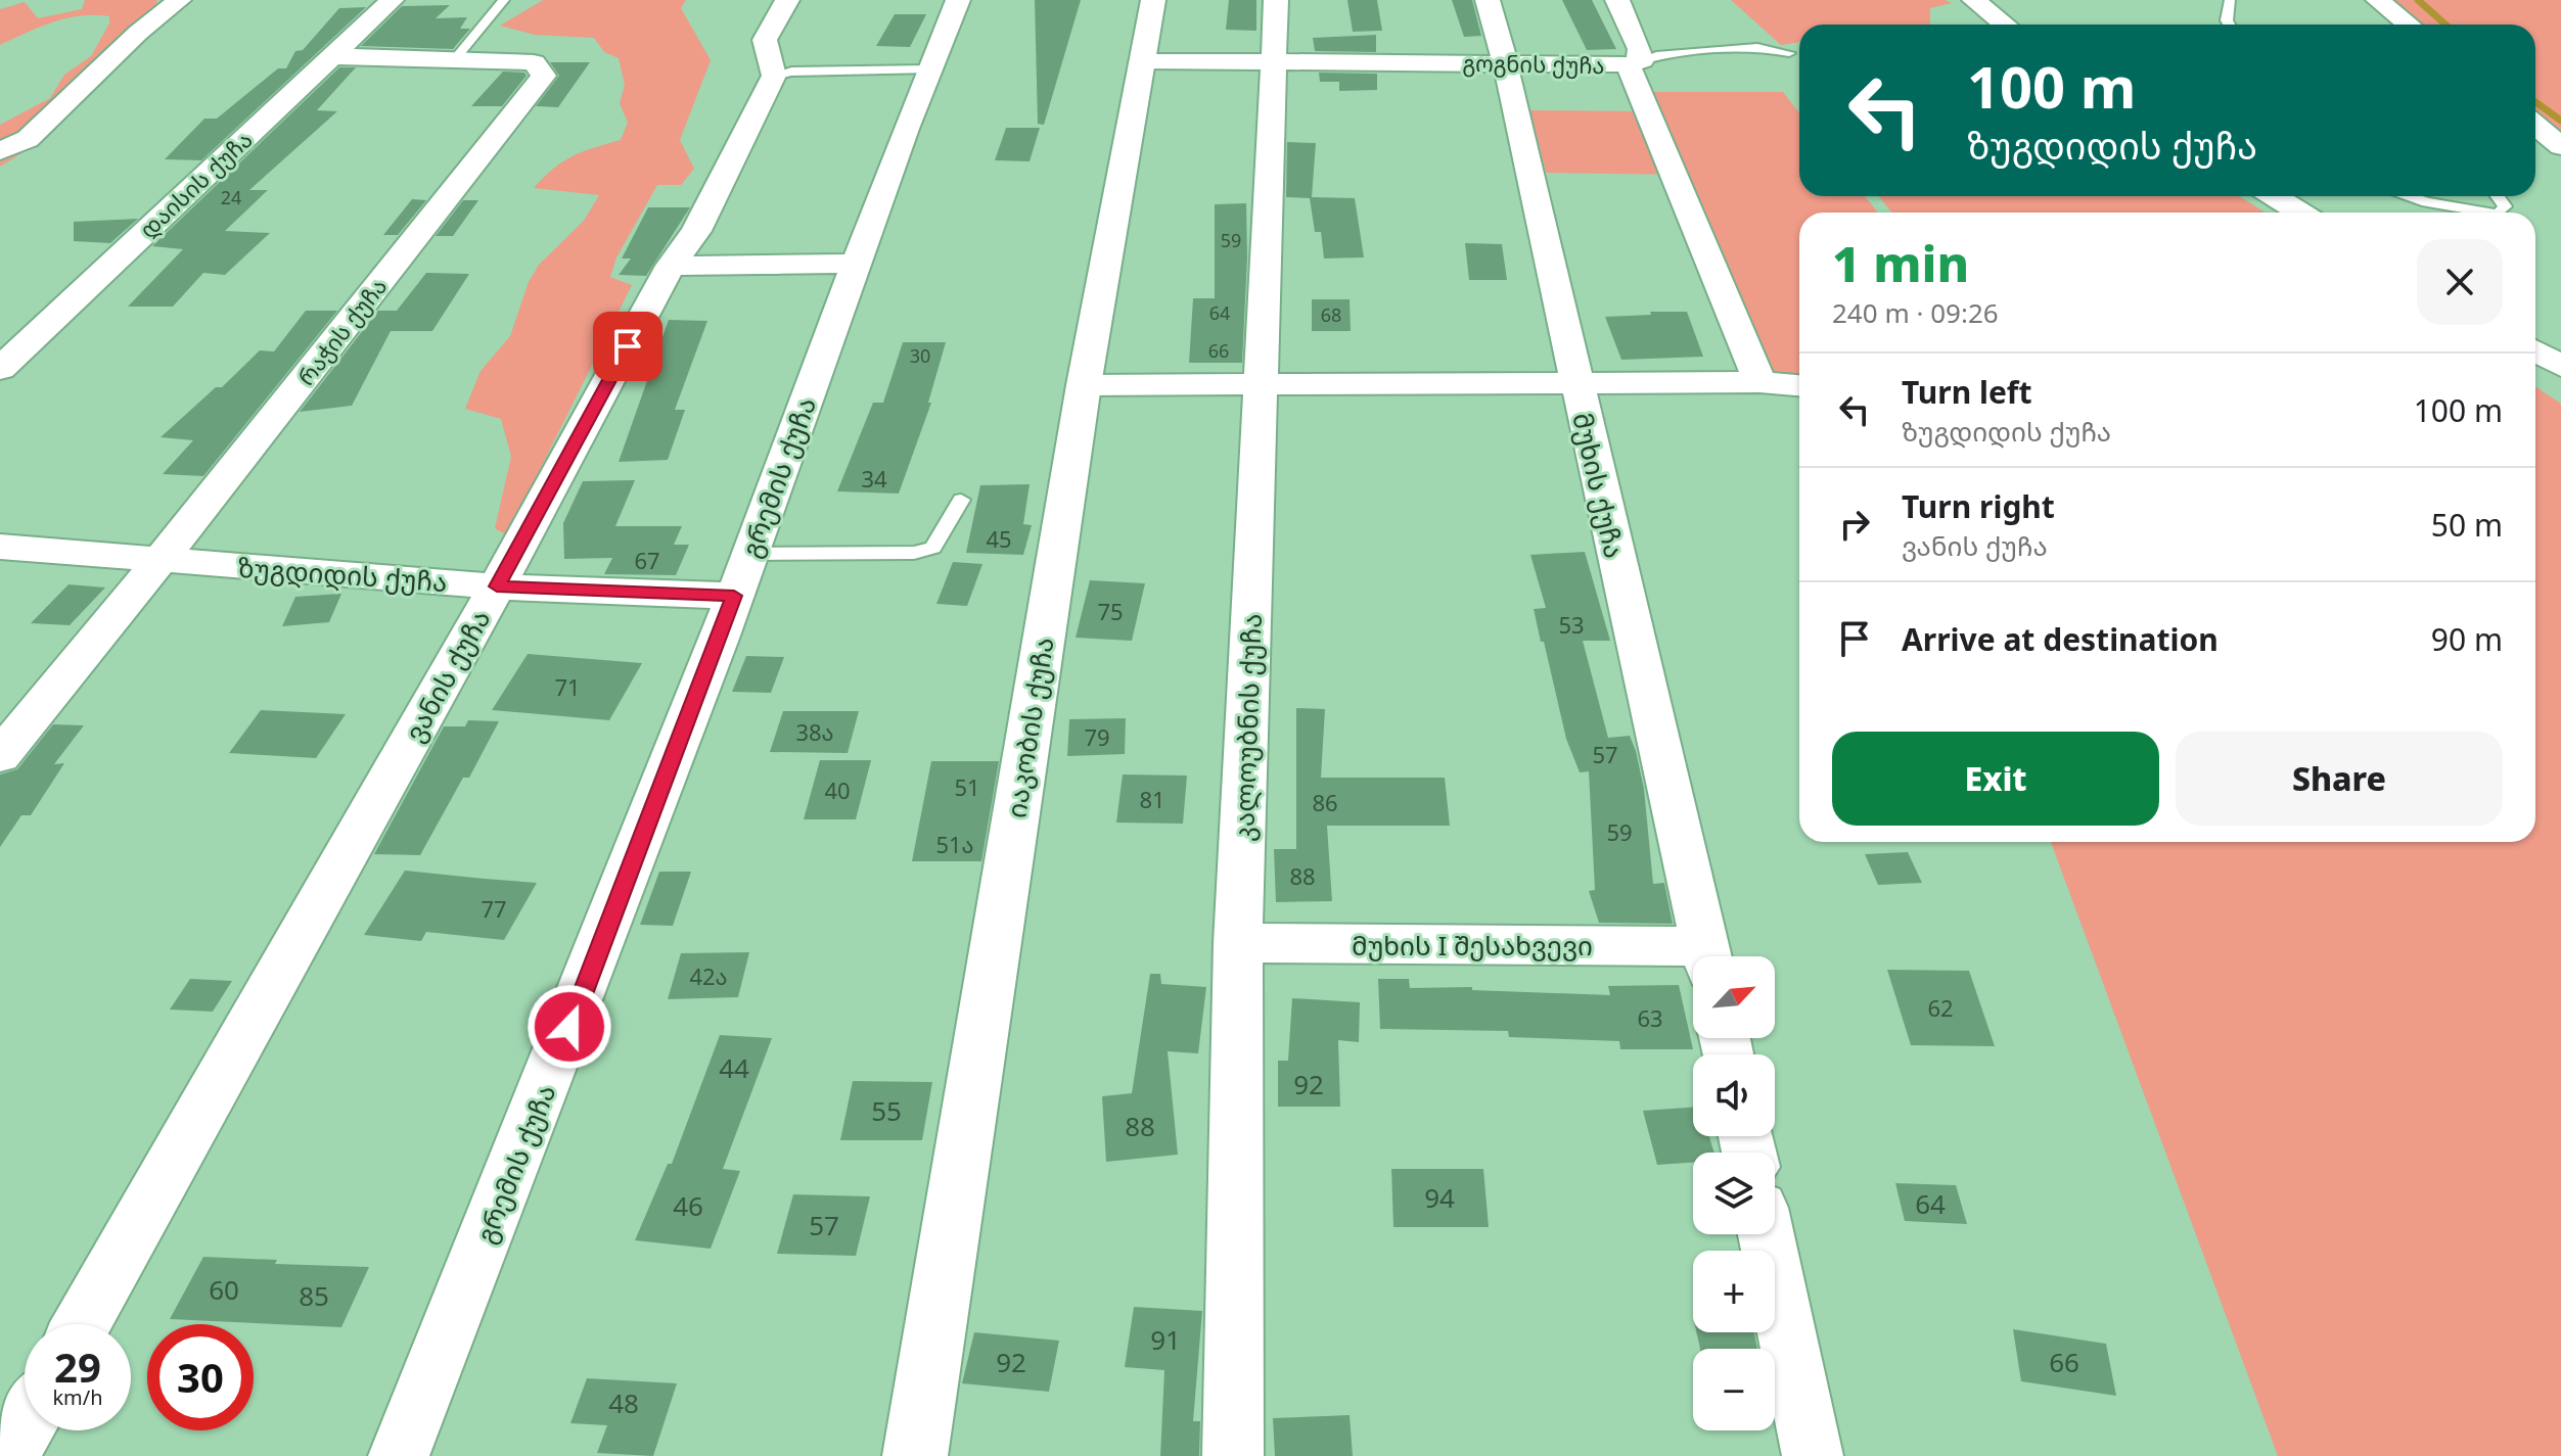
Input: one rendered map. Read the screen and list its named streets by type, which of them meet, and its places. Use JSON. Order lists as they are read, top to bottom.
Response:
{
  "streets": {
    "street": [
      "გოგნის ქუჩა",
      "დაისის ქუჩა",
      "რაჭის ქუჩა",
      "გრემის ქუჩა",
      "მუხის ქუჩა",
      "ზუგდიდის ქუჩა",
      "ვანის ქუჩა",
      "იაკობის ქუჩა",
      "კალოუბნის ქუჩა",
      "მუხის I შესახვევი"
    ]
  },
  "crossings": [
    ["გოგნის ქუჩა", "მუხის ქუჩა"],
    ["გოგნის ქუჩა", "იაკობის ქუჩა"],
    ["გოგნის ქუჩა", "კალოუბნის ქუჩა"],
    ["დაისის ქუჩა", "რაჭის ქუჩა"],
    ["რაჭის ქუჩა", "ზუგდიდის ქუჩა"],
    ["გრემის ქუჩა", "ზუგდიდის ქუჩა"],
    ["ზუგდიდის ქუჩა", "ვანის ქუჩა"],
    ["კალოუბნის ქუჩა", "მუხის I შესახვევი"]
  ],
  "house_numbers": [
    "24",
    "59",
    "64",
    "68",
    "66",
    "30",
    "34",
    "45",
    "67",
    "75",
    "53",
    "71",
    "38ა",
    "79",
    "57",
    "51",
    "40",
    "81",
    "86",
    "59",
    "51ა",
    "88",
    "77",
    "42ა",
    "62",
    "63",
    "44",
    "92",
    "55",
    "88",
    "94",
    "64",
    "46",
    "57",
    "60",
    "85",
    "91",
    "92",
    "66",
    "48"
  ],
  "north": "top right",
  "page": {
    "turn": ["100 m", "ზუგდიდის ქუჩა"],
    "heading": ["1 min", "240 m · 09:26"],
    "list": [
      {
        "name": "Turn left",
        "note": "ზუგდიდის ქუჩა",
        "value": "100 m"
      },
      {
        "name": "Turn right",
        "note": "ვანის ქუჩა",
        "value": "50 m"
      },
      {
        "name": "Arrive at destination",
        "value": "90 m"
      }
    ],
    "buttons": ["Exit", "Share"],
    "map_buttons": ["+", "−"],
    "speed": "29 km/h",
    "limit": "30"
  }
}
